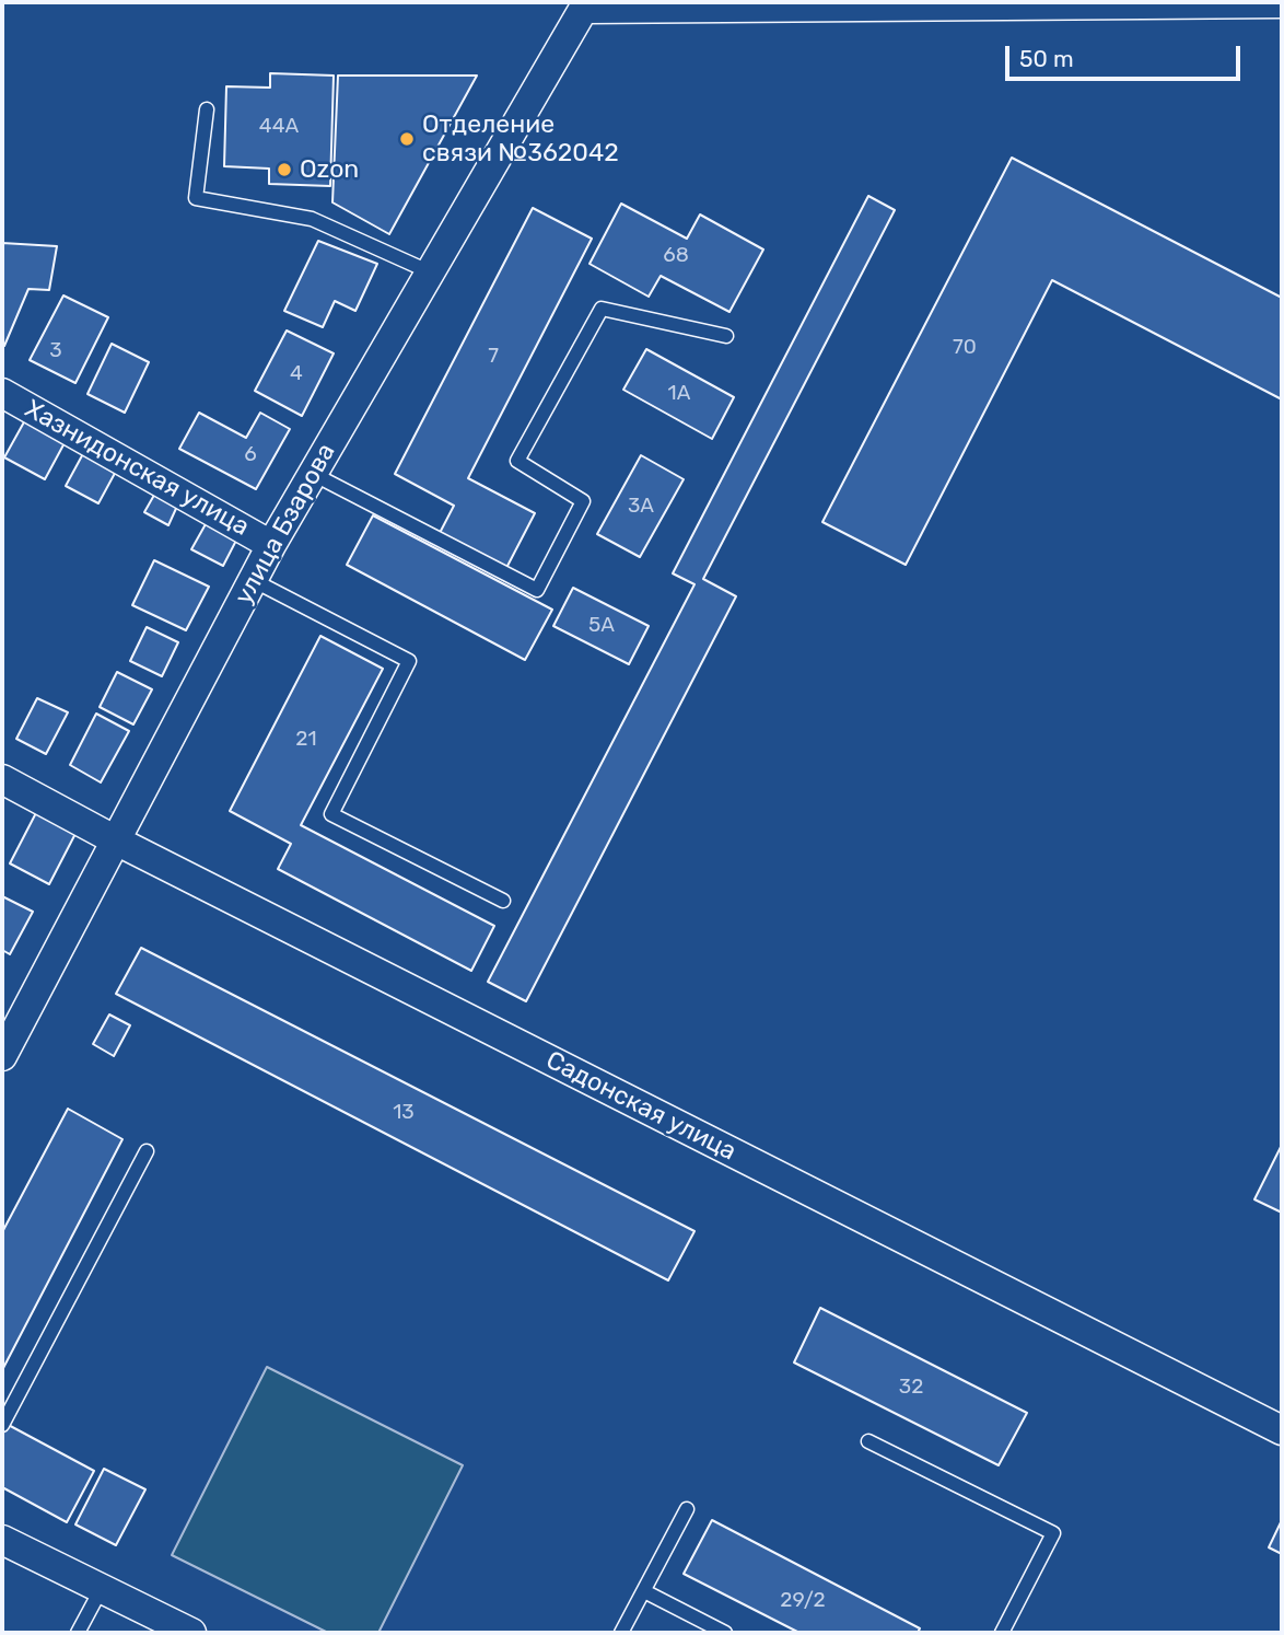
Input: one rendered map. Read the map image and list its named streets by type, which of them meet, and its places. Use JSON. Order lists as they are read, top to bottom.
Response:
{
  "streets": {
    "street": ["Хазнидонская улица", "улица Бзарова", "Садонская улица"]
  },
  "crossings": [
    ["Хазнидонская улица", "улица Бзарова"],
    ["улица Бзарова", "Садонская улица"]
  ],
  "places": ["Отделение связи №362042", "Ozon"],
  "house_numbers": [
    "44А",
    "68",
    "70",
    "3",
    "7",
    "4",
    "1А",
    "6",
    "3А",
    "5А",
    "21",
    "13",
    "32",
    "29/2"
  ],
  "scale_bar": "50 m"
}
